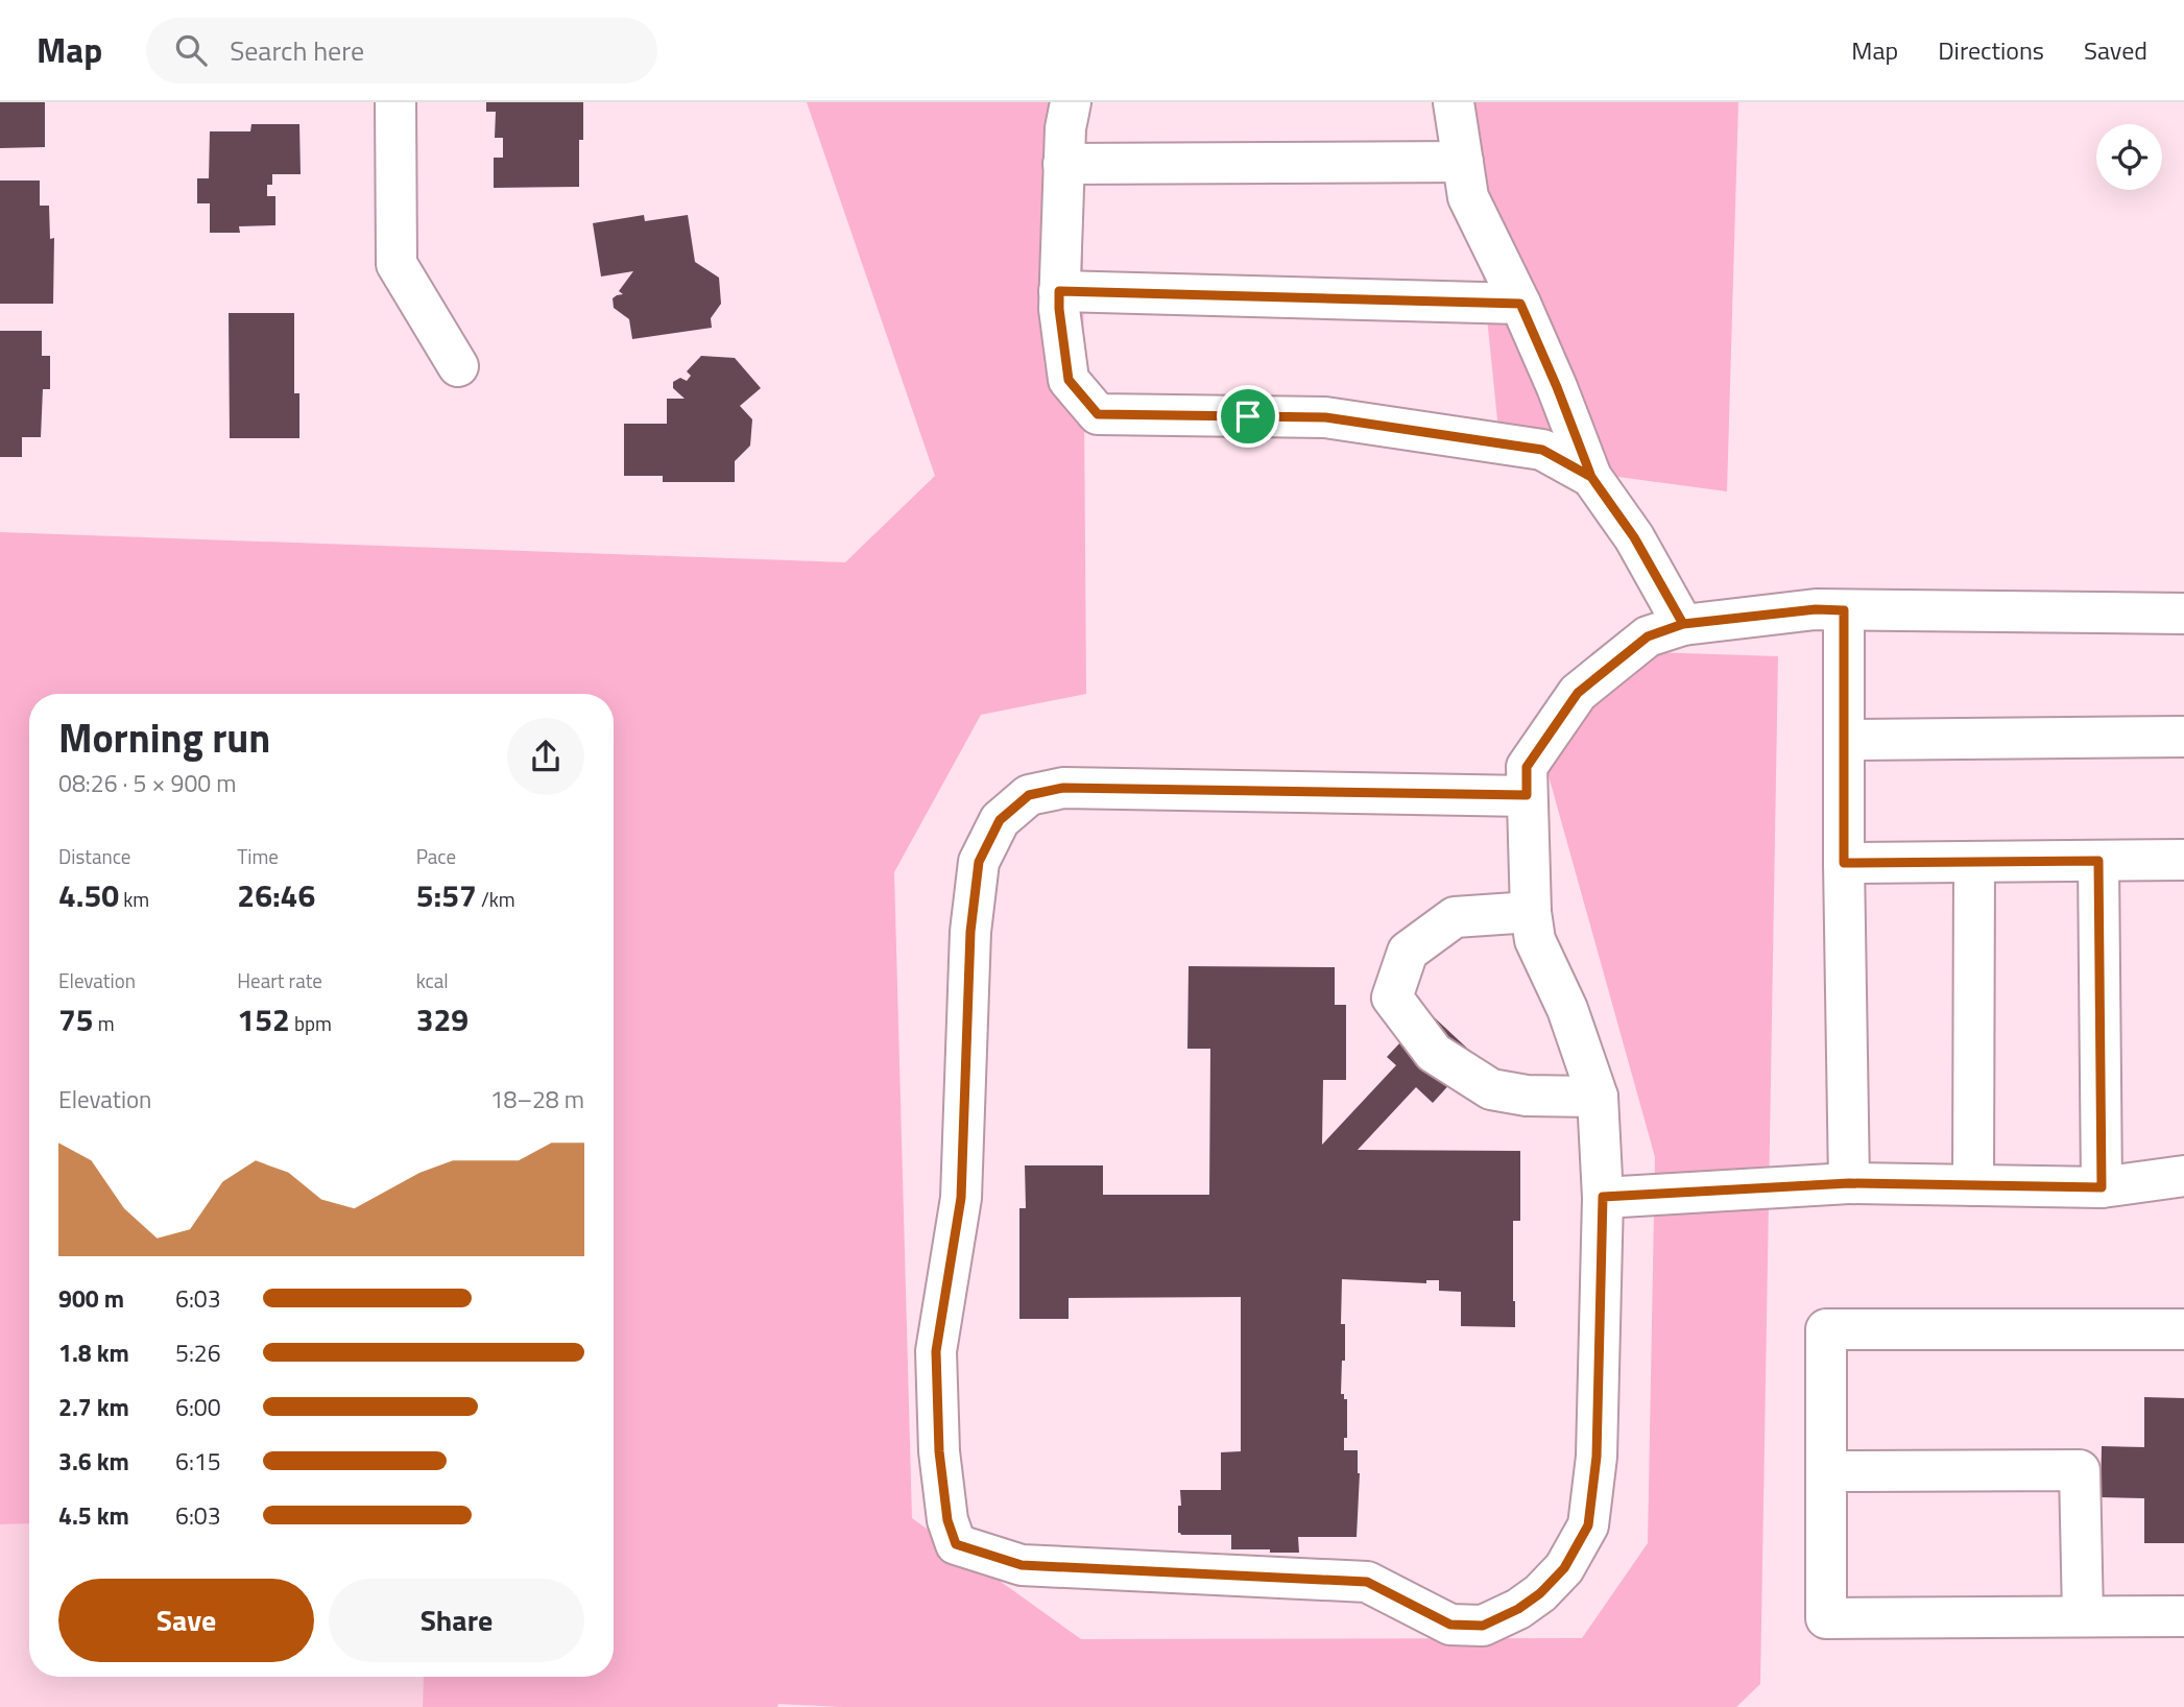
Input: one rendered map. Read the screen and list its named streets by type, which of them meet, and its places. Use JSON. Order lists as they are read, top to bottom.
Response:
{
  "page": {
    "header": "Map",
    "search": "Search here",
    "nav": ["Map", "Directions", "Saved"],
    "heading": ["Morning run", "08:26 · 5 × 900 m"],
    "stats": [
      ["Distance", "4.50 km"],
      ["Time", "26:46"],
      ["Pace", "5:57 /km"],
      ["Elevation", "75 m"],
      ["Heart rate", "152 bpm"],
      ["kcal", "329"]
    ],
    "chart": ["Elevation", "18–28 m"],
    "list": [
      {
        "name": "900 m",
        "note": "6:03"
      },
      {
        "name": "1.8 km",
        "note": "5:26"
      },
      {
        "name": "2.7 km",
        "note": "6:00"
      },
      {
        "name": "3.6 km",
        "note": "6:15"
      },
      {
        "name": "4.5 km",
        "note": "6:03"
      }
    ],
    "buttons": ["Save", "Share"]
  }
}
